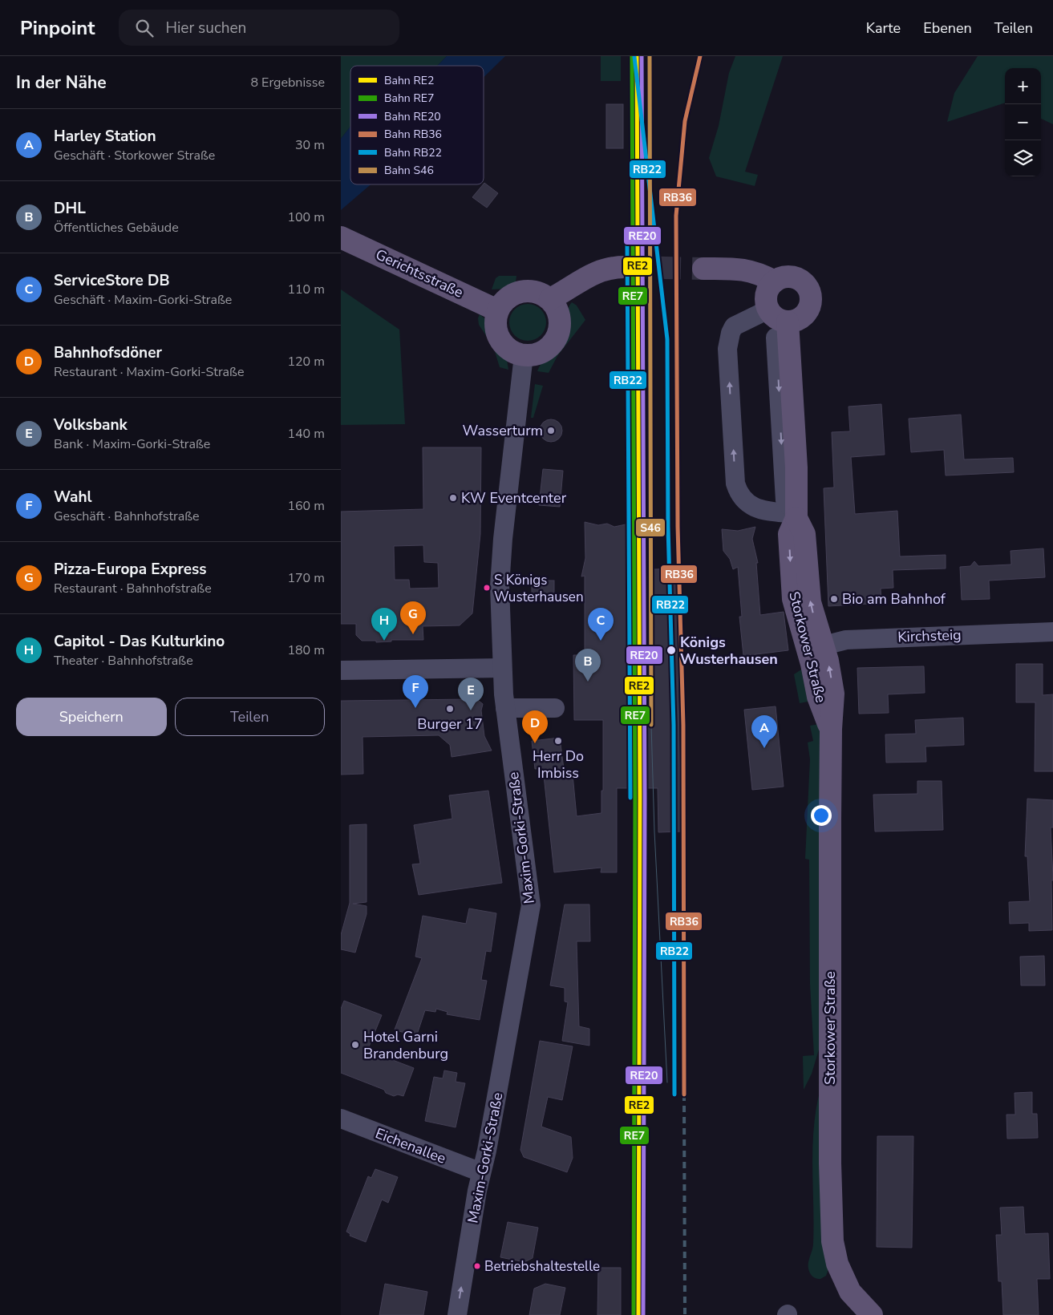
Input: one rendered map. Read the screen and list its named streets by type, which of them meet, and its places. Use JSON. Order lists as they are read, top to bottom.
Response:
{
  "streets": {
    "main road": ["Gerichtsstraße", "Storkower Straße"],
    "street": ["Kirchsteig", "Maxim-Gorki-Straße", "Eichenallee"]
  },
  "crossings": [
    ["Gerichtsstraße", "Maxim-Gorki-Straße"],
    ["Kirchsteig", "Storkower Straße"],
    ["Maxim-Gorki-Straße", "Eichenallee"]
  ],
  "places": [
    "Wasserturm",
    "KW Eventcenter",
    "S Königs Wusterhausen",
    "Bio am Bahnhof",
    "Königs Wusterhausen",
    "Burger 17",
    "Herr Do Imbiss",
    "Hotel Garni Brandenburg",
    "Betriebshaltestelle"
  ],
  "lines": [
    "rail line RE2",
    "rail line RE7",
    "rail line RE20",
    "rail line RB36",
    "rail line S46",
    "rail line RB22"
  ],
  "legend": [
    "Bahn RE2",
    "Bahn RE7",
    "Bahn RE20",
    "Bahn RB36",
    "Bahn RB22",
    "Bahn S46"
  ],
  "page": {
    "header": "Pinpoint",
    "search": "Hier suchen",
    "nav": ["Karte", "Ebenen", "Teilen"],
    "heading": ["In der Nähe", "8 Ergebnisse"],
    "map_buttons": ["+", "−"],
    "list": [
      {
        "mark": "A",
        "name": "Harley Station",
        "note": "Geschäft · Storkower Straße",
        "value": "30 m"
      },
      {
        "mark": "B",
        "name": "DHL",
        "note": "Öffentliches Gebäude",
        "value": "100 m"
      },
      {
        "mark": "C",
        "name": "ServiceStore DB",
        "note": "Geschäft · Maxim-Gorki-Straße",
        "value": "110 m"
      },
      {
        "mark": "D",
        "name": "Bahnhofsdöner",
        "note": "Restaurant · Maxim-Gorki-Straße",
        "value": "120 m"
      },
      {
        "mark": "E",
        "name": "Volksbank",
        "note": "Bank · Maxim-Gorki-Straße",
        "value": "140 m"
      },
      {
        "mark": "F",
        "name": "Wahl",
        "note": "Geschäft · Bahnhofstraße",
        "value": "160 m"
      },
      {
        "mark": "G",
        "name": "Pizza-Europa Express",
        "note": "Restaurant · Bahnhofstraße",
        "value": "170 m"
      },
      {
        "mark": "H",
        "name": "Capitol - Das Kulturkino",
        "note": "Theater · Bahnhofstraße",
        "value": "180 m"
      }
    ],
    "pins": [
      "G",
      "C",
      "H",
      "B",
      "F",
      "E",
      "D",
      "A"
    ],
    "buttons": ["Speichern", "Teilen"]
  }
}
